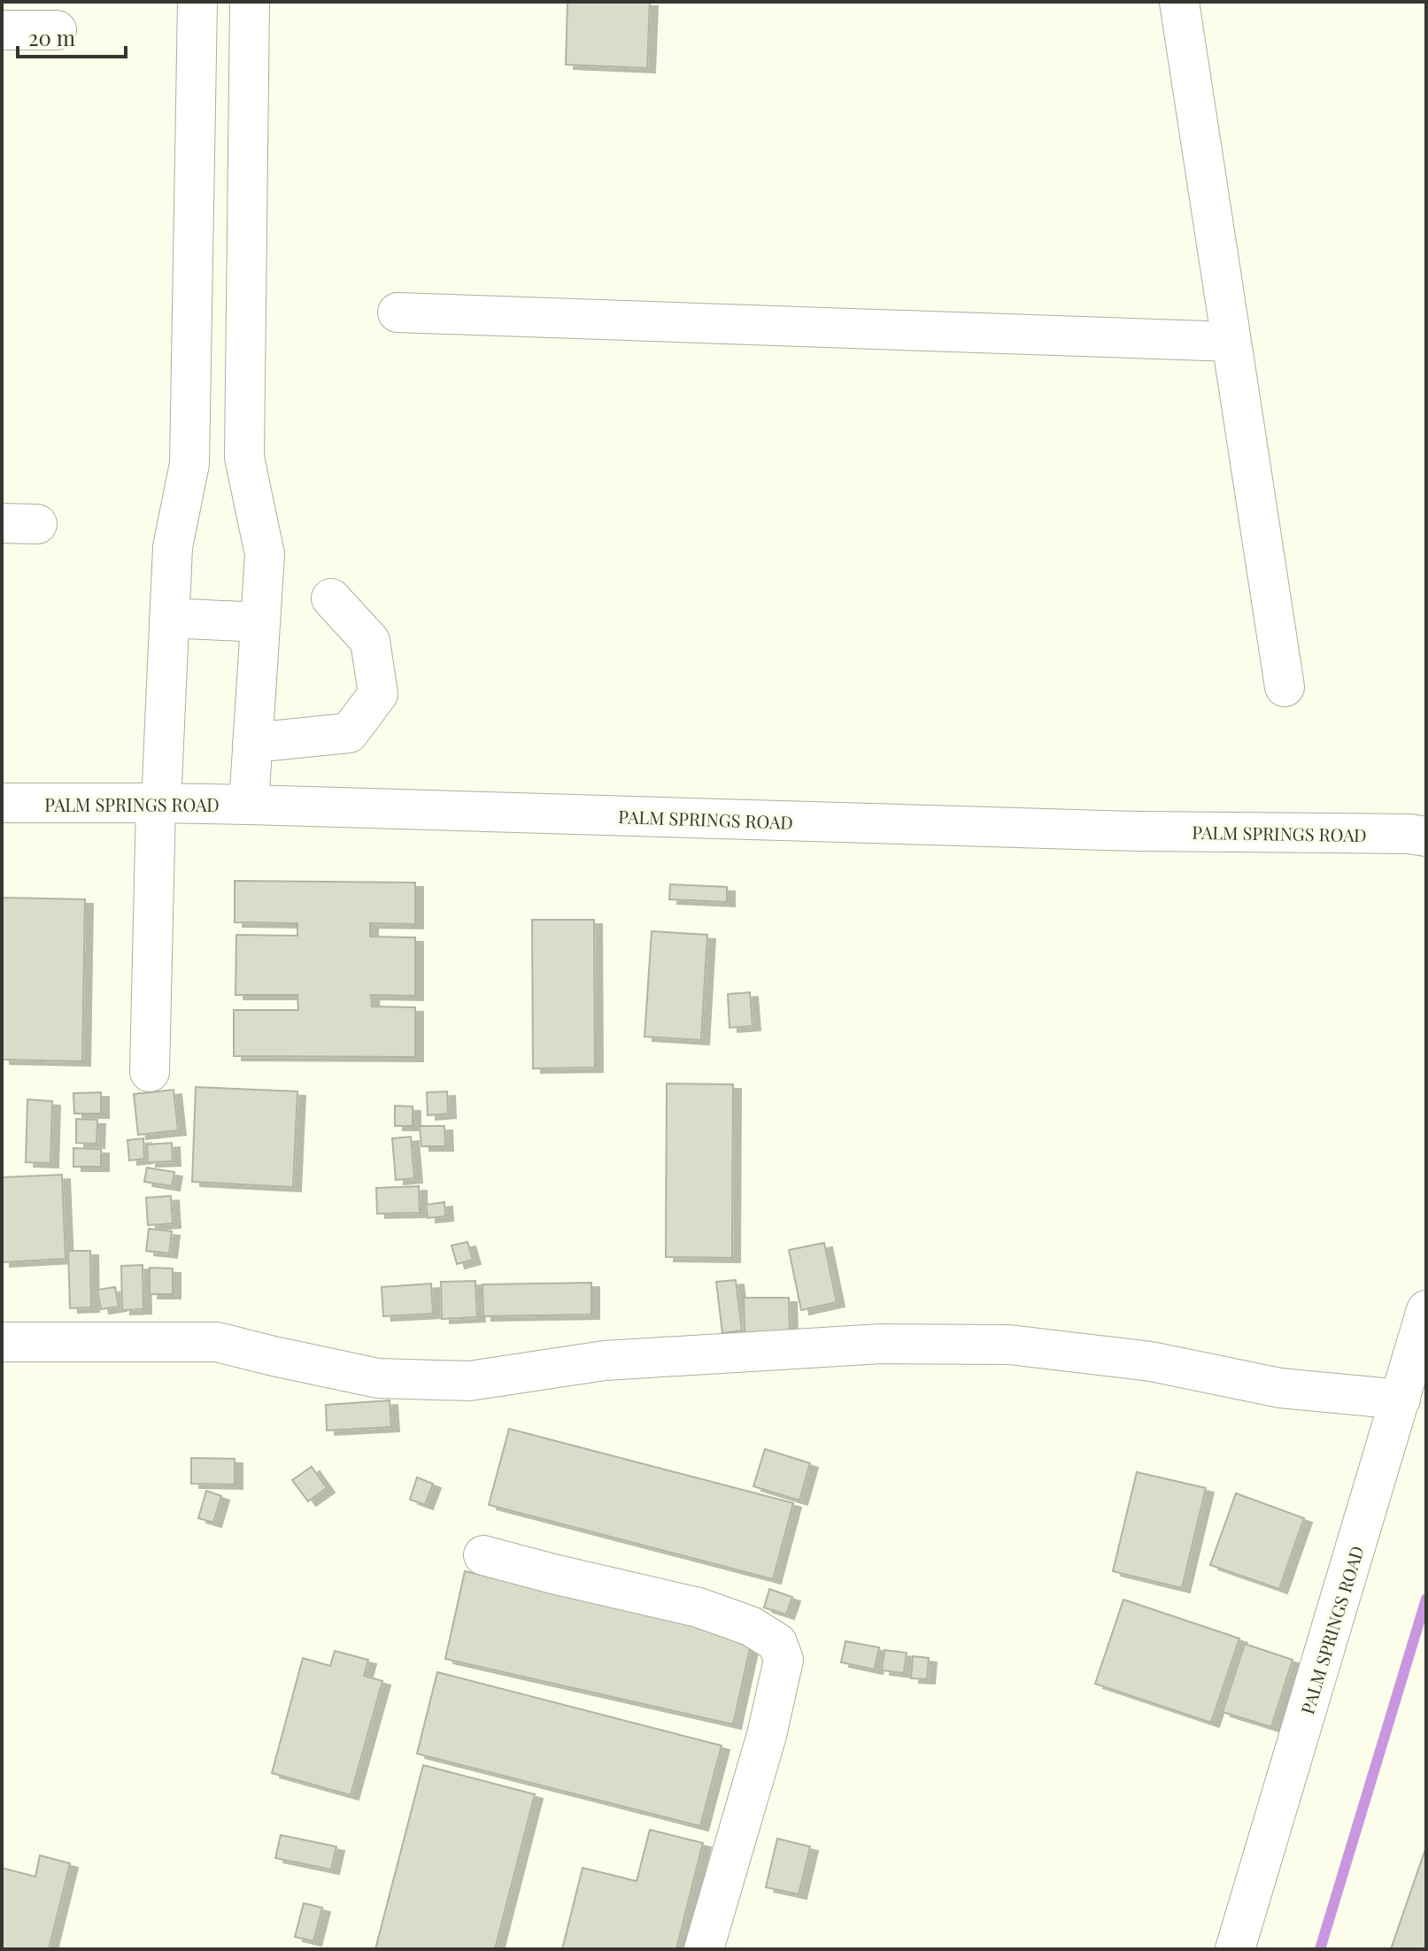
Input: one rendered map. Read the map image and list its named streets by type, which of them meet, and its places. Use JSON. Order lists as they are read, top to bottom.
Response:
{
  "streets": {
    "street": ["PALM SPRINGS ROAD"]
  },
  "scale_bar": "20 m"
}
